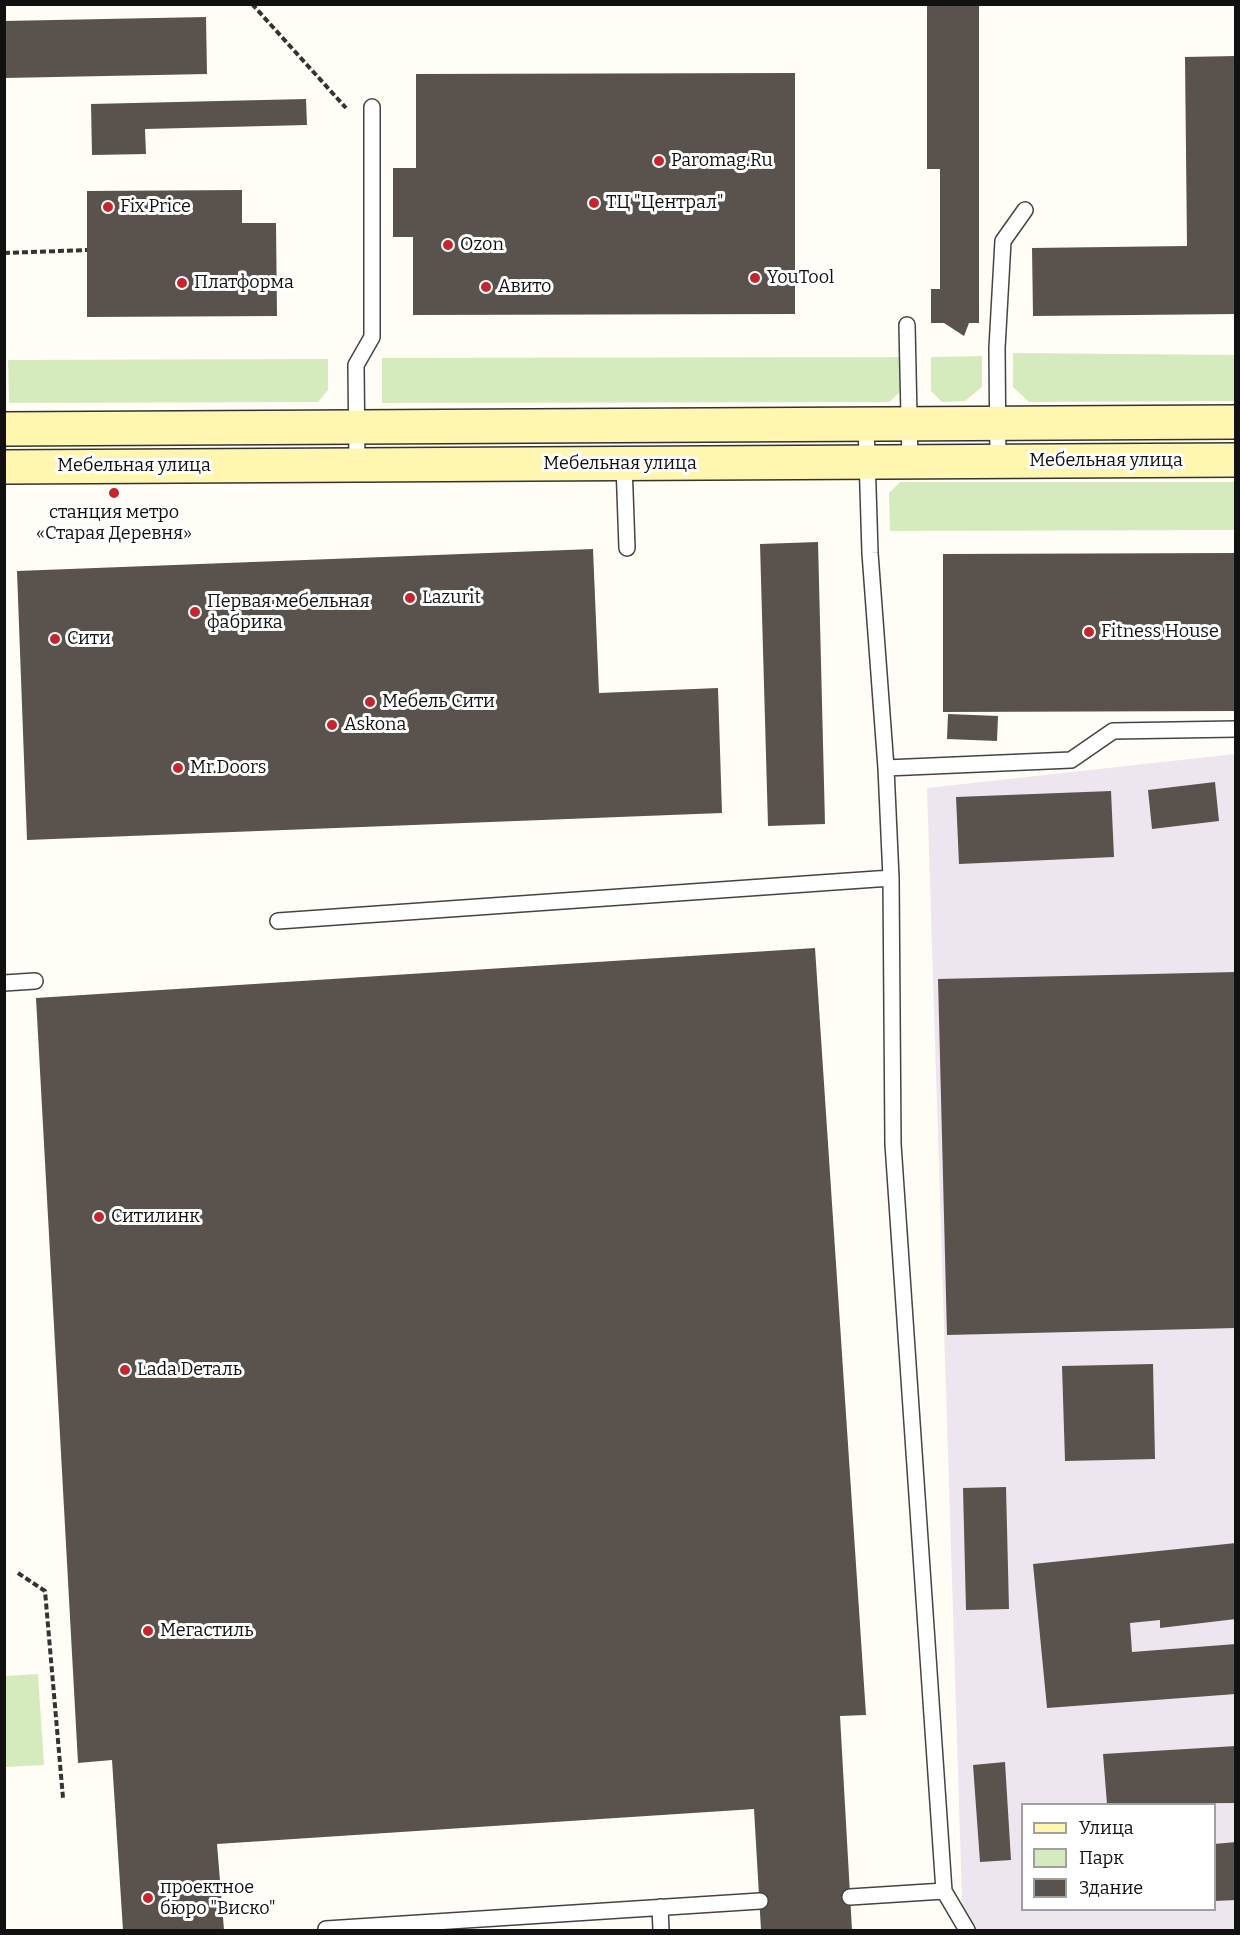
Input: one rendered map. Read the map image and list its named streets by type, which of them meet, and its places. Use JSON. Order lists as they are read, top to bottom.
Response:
{
  "streets": {
    "street": ["Мебельная улица"]
  },
  "places": [
    "Paromag.Ru",
    "ТЦ \"Централ\"",
    "Fix Price",
    "Ozon",
    "YouTool",
    "Платформа",
    "Авито",
    "станция метро «Старая Деревня»",
    "Lazurit",
    "Первая мебельная фабрика",
    "Fitness House",
    "Сити",
    "Мебель Сити",
    "Askona",
    "Mr.Doors",
    "Ситилинк",
    "Lada Dеталь",
    "Мегастиль",
    "проектное бюро \"Виско\""
  ],
  "legend": ["Улица", "Парк", "Здание"]
}
